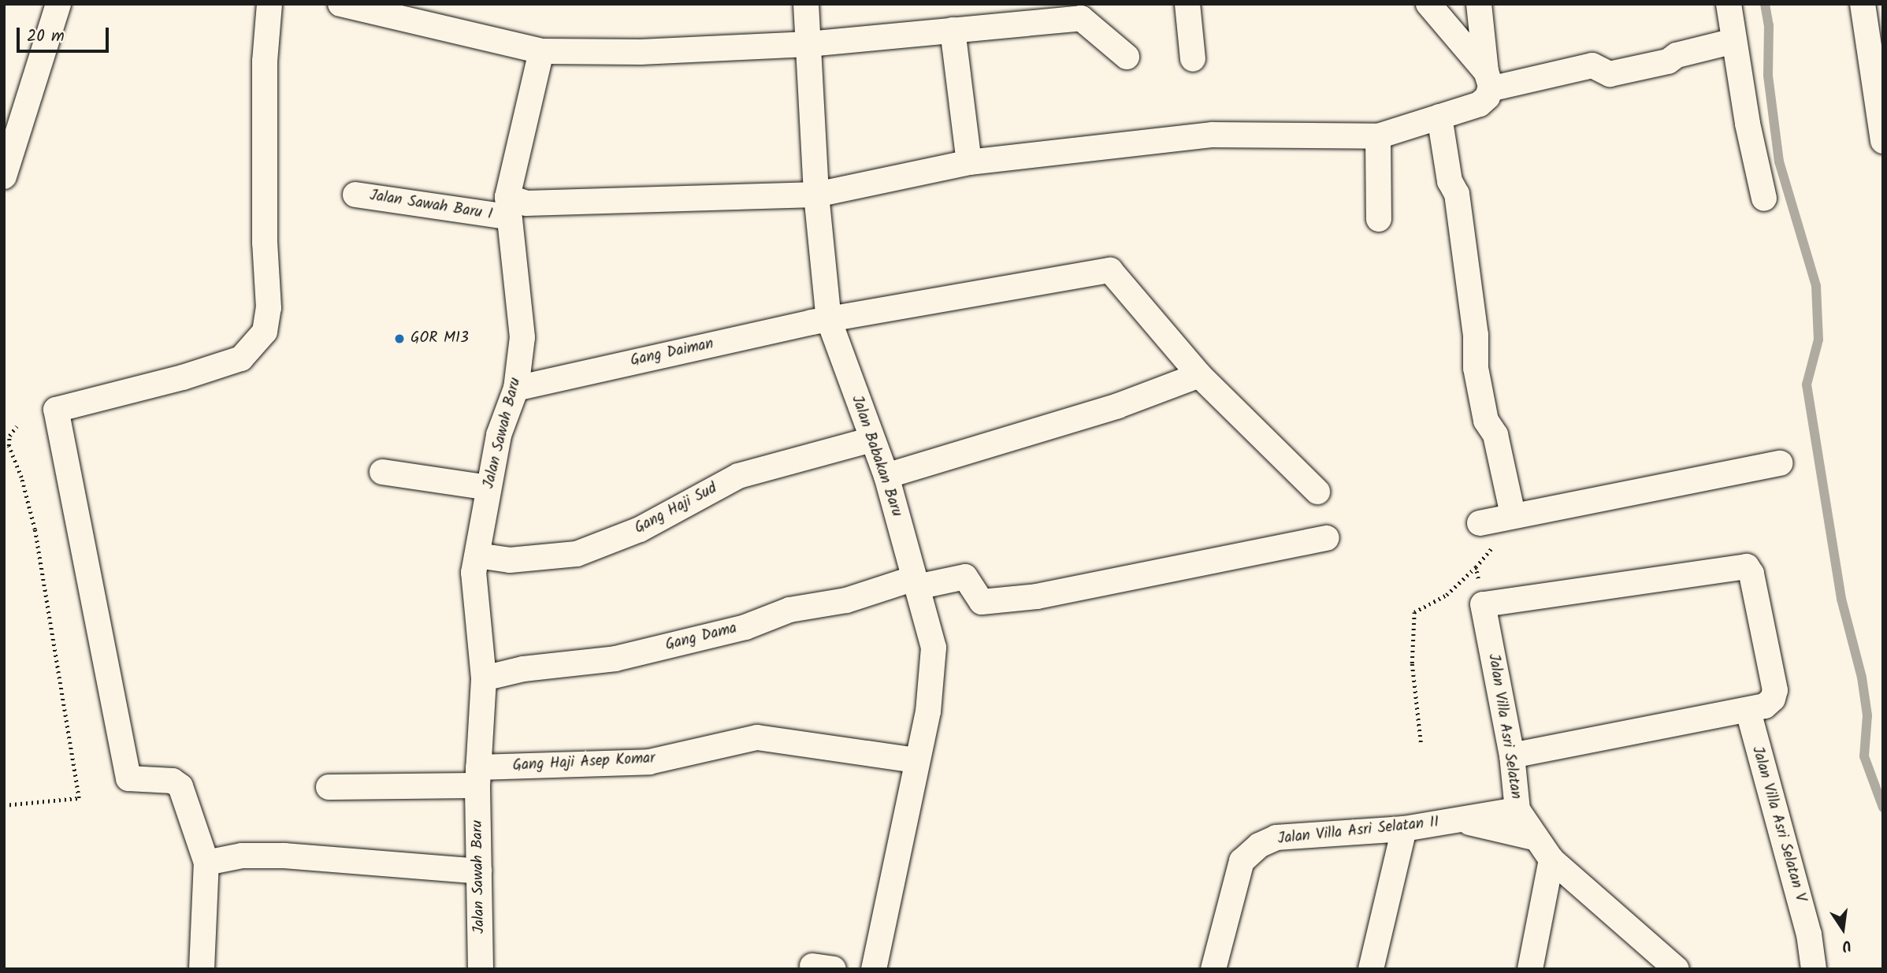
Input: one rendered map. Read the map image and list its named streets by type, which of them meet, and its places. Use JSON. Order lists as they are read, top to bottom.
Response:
{
  "streets": {
    "street": [
      "Jalan Sawah Baru I",
      "Gang Daiman",
      "Jalan Sawah Baru",
      "Jalan Babakan Baru",
      "Gang Haji Sud",
      "Gang Dama",
      "Jalan Villa Asri Selatan",
      "Gang Haji Asep Komar",
      "Jalan Villa Asri Selatan V",
      "Jalan Villa Asri Selatan II"
    ]
  },
  "crossings": [
    ["Jalan Sawah Baru I", "Jalan Sawah Baru"],
    ["Jalan Sawah Baru I", "Jalan Babakan Baru"],
    ["Gang Daiman", "Jalan Sawah Baru"],
    ["Gang Daiman", "Jalan Babakan Baru"],
    ["Jalan Sawah Baru", "Gang Haji Sud"],
    ["Jalan Sawah Baru", "Gang Dama"],
    ["Jalan Sawah Baru", "Gang Haji Asep Komar"],
    ["Jalan Babakan Baru", "Gang Haji Sud"],
    ["Jalan Babakan Baru", "Gang Dama"],
    ["Jalan Babakan Baru", "Gang Haji Asep Komar"],
    ["Jalan Villa Asri Selatan", "Jalan Villa Asri Selatan II"]
  ],
  "places": ["GOR M13"],
  "scale_bar": "20 m",
  "north": "bottom"
}
